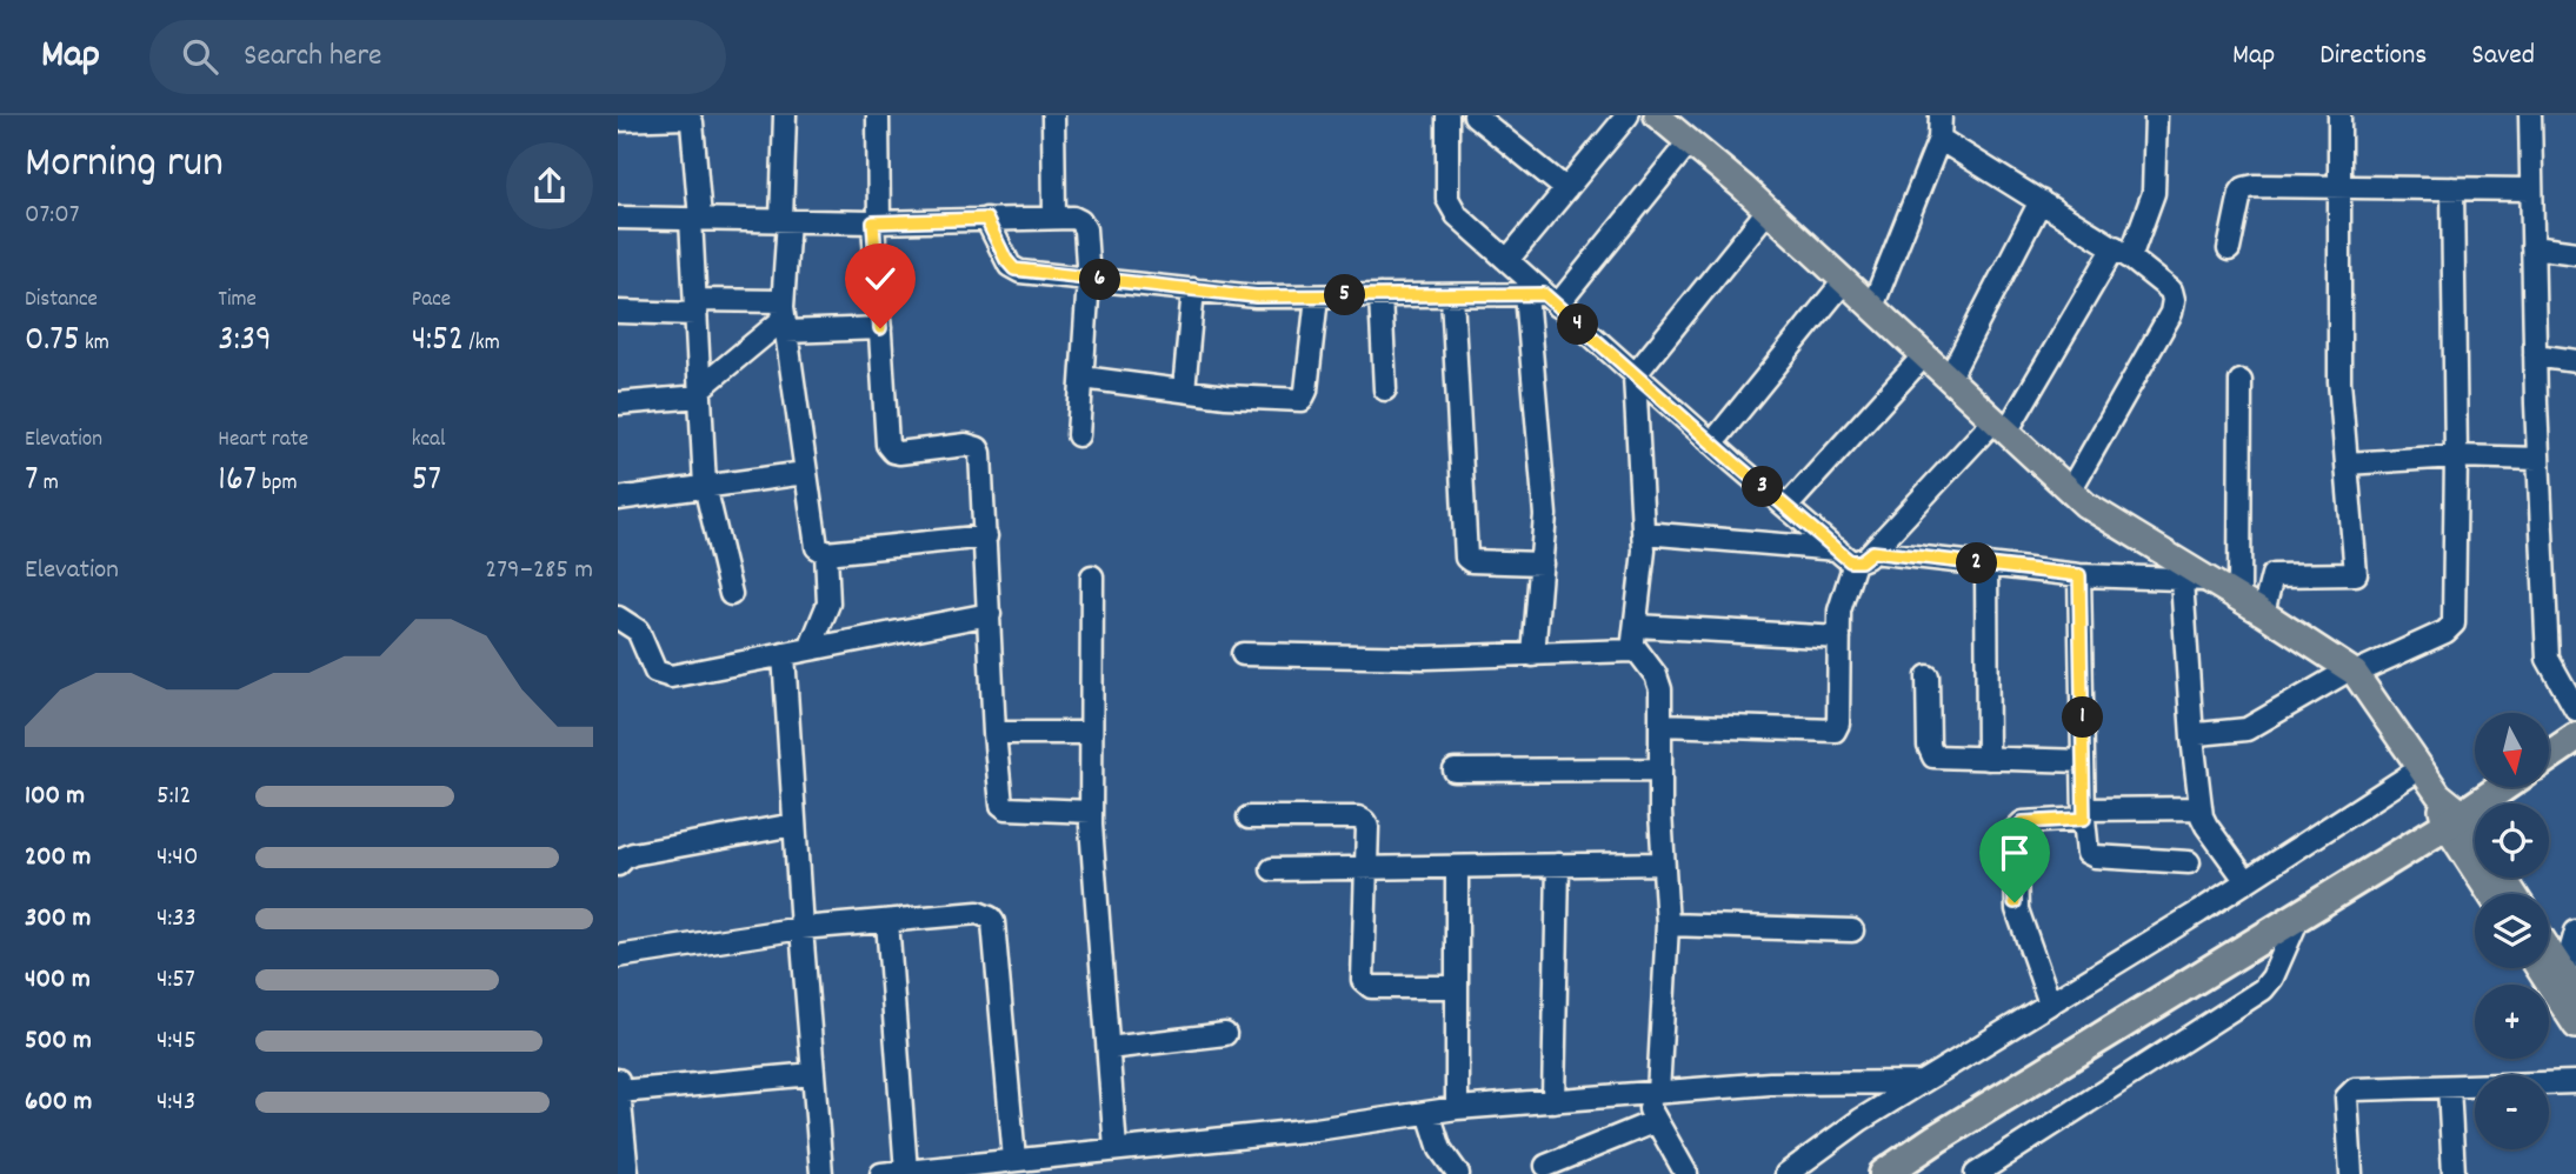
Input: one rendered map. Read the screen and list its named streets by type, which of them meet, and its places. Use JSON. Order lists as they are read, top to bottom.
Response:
{
  "north": "bottom",
  "page": {
    "header": "Map",
    "search": "Search here",
    "nav": ["Map", "Directions", "Saved"],
    "heading": ["Morning run", "07:07"],
    "stats": [
      ["Distance", "0.75 km"],
      ["Time", "3:39"],
      ["Pace", "4:52 /km"],
      ["Elevation", "7 m"],
      ["Heart rate", "167 bpm"],
      ["kcal", "57"]
    ],
    "pins": [
      "6",
      "5",
      "4",
      "3",
      "2",
      "1"
    ],
    "chart": ["Elevation", "279–285 m"],
    "map_buttons": ["+", "−"],
    "list": [
      {
        "name": "100 m",
        "note": "5:12"
      },
      {
        "name": "200 m",
        "note": "4:40"
      },
      {
        "name": "300 m",
        "note": "4:33"
      },
      {
        "name": "400 m",
        "note": "4:57"
      },
      {
        "name": "500 m",
        "note": "4:45"
      },
      {
        "name": "600 m",
        "note": "4:43"
      }
    ]
  }
}
